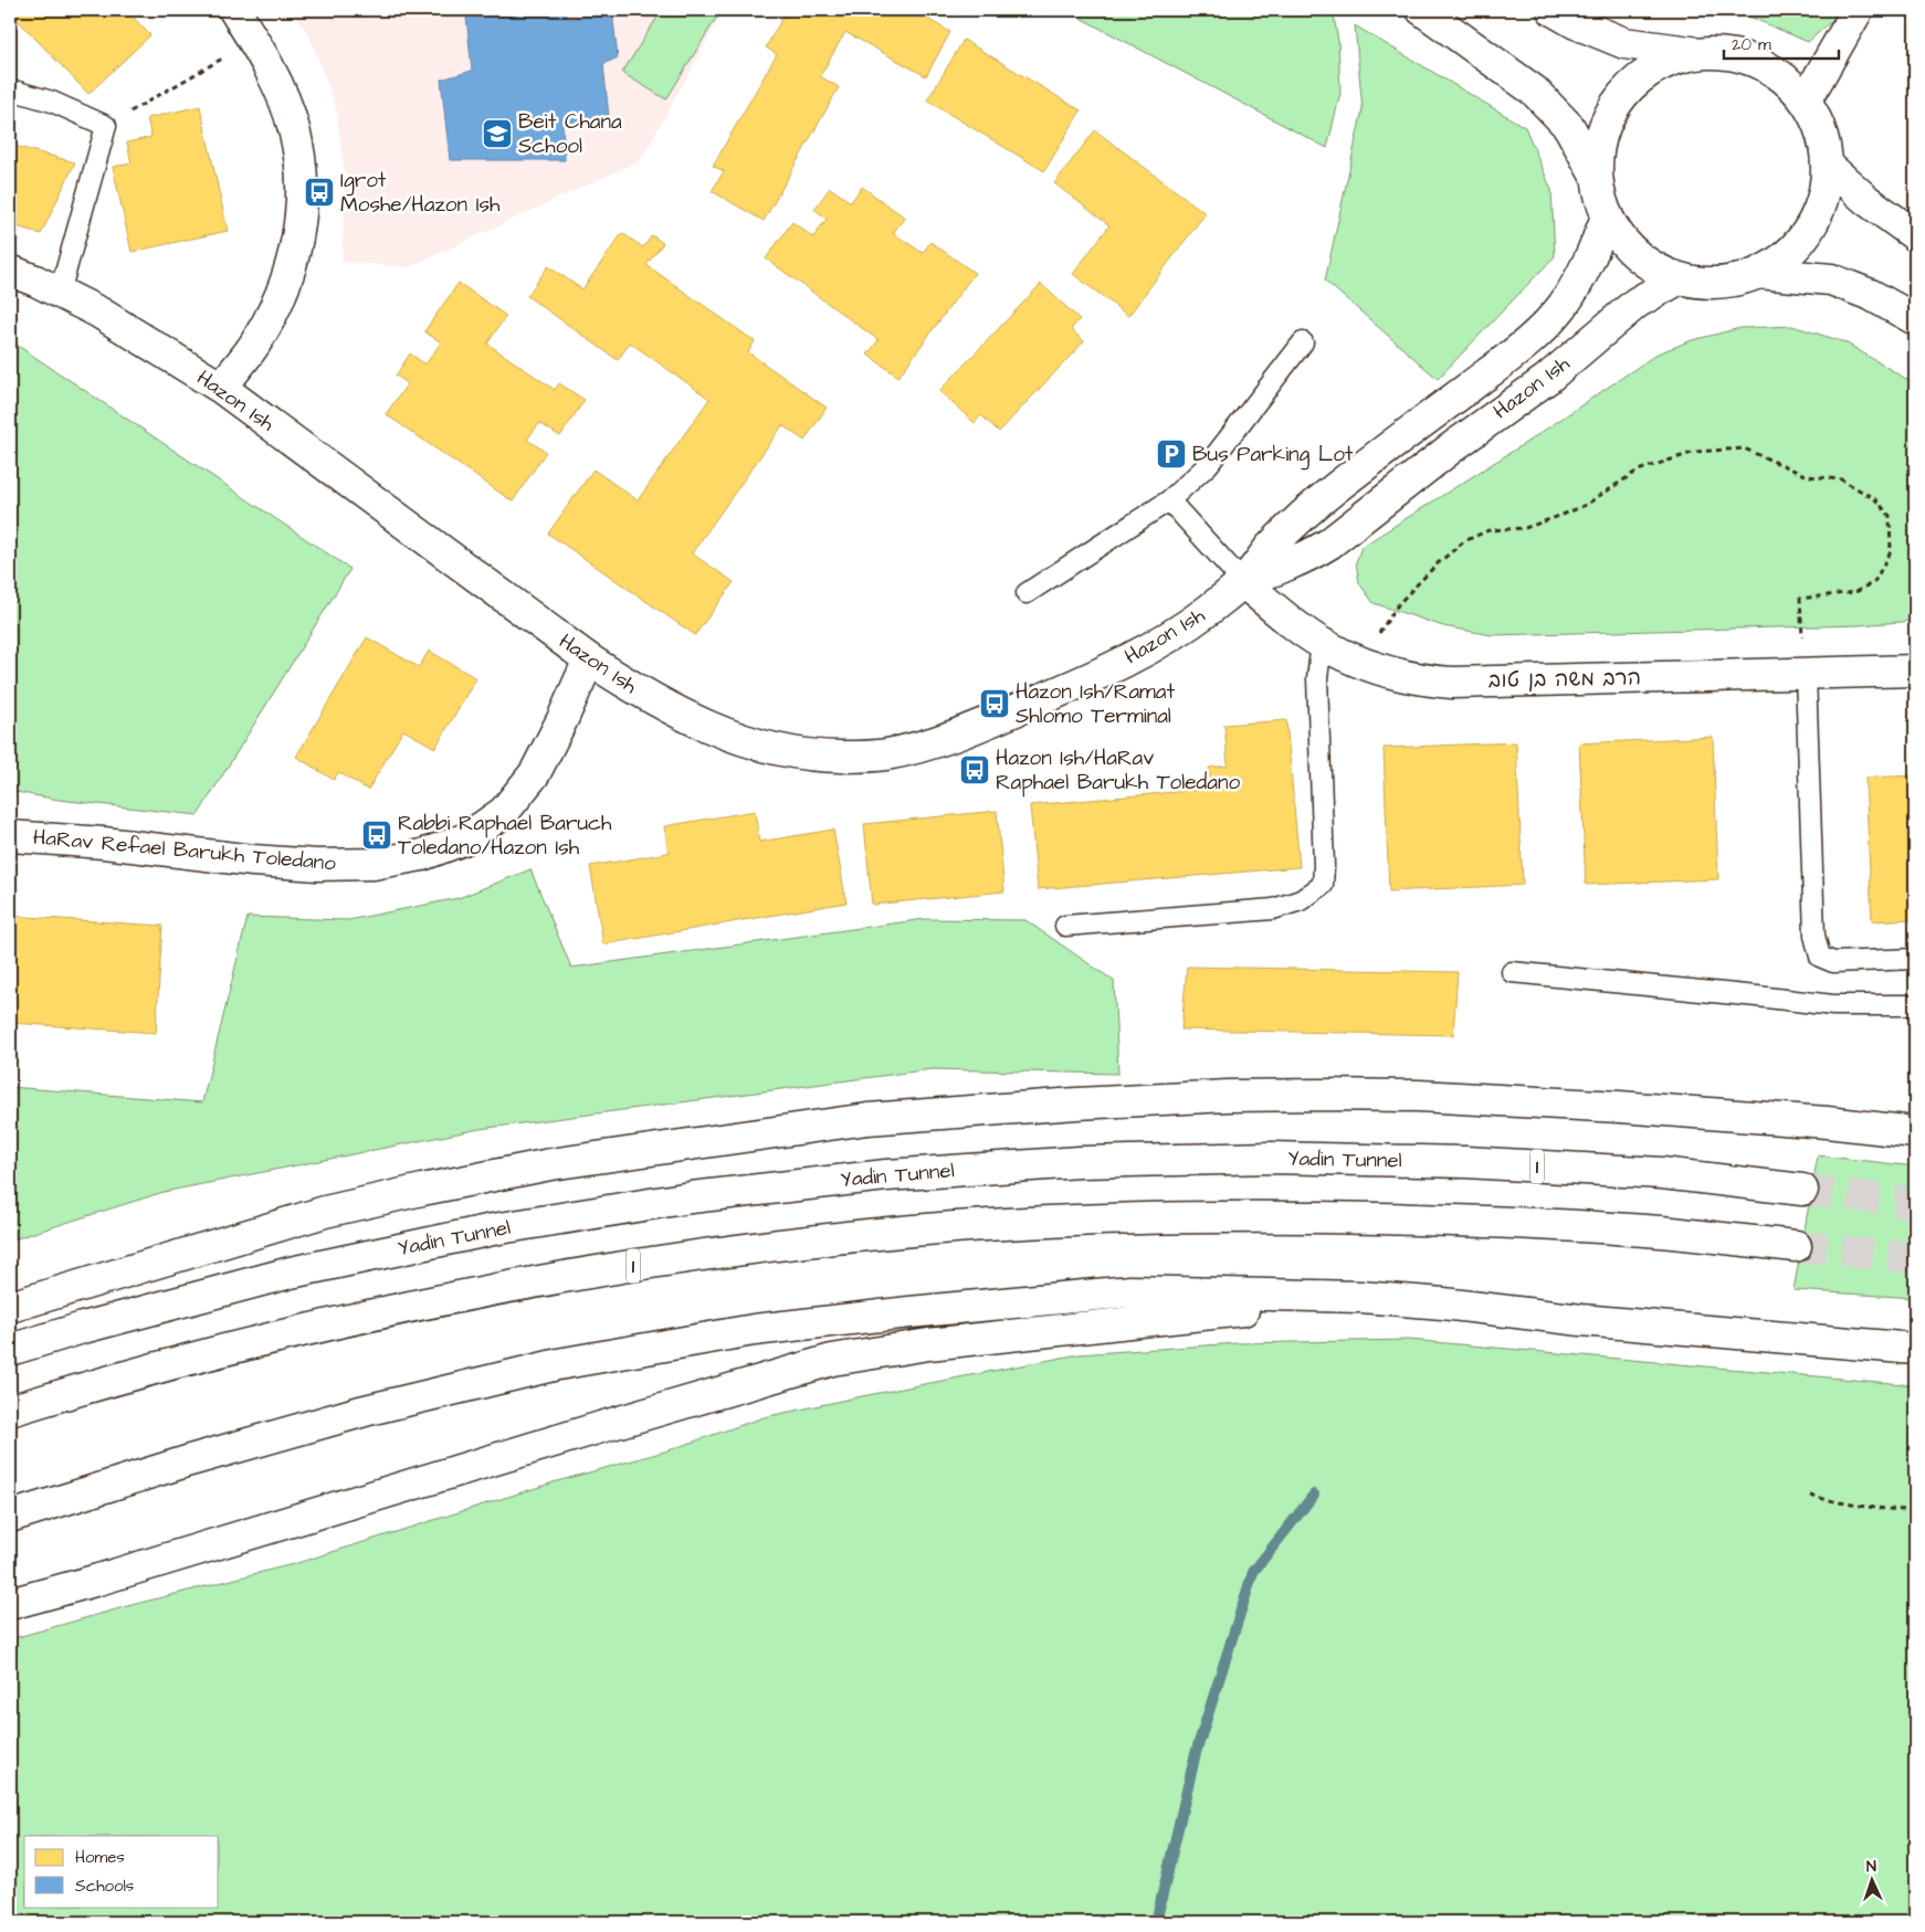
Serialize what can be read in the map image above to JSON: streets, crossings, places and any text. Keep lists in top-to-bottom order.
{
  "streets": {
    "main road": [
      "Hazon Ish",
      "הרב משה בן טוב",
      "HaRav Refael Barukh Toledano",
      "Yadin Tunnel",
      "1"
    ]
  },
  "crossings": [
    ["Hazon Ish", "הרב משה בן טוב"],
    ["Hazon Ish", "HaRav Refael Barukh Toledano"]
  ],
  "places": {
    "school or university": ["Beit Chana School"],
    "bus stop": [
      "Igrot Moshe/Hazon Ish",
      "Hazon Ish/Ramat Shlomo Terminal",
      "Hazon Ish/HaRav Raphael Barukh Toledano",
      "Rabbi Raphael Baruch Toledano/Hazon Ish"
    ],
    "parking": ["Bus Parking Lot"]
  },
  "legend": ["Homes", "Schools"],
  "scale_bar": "20 m",
  "north": "top"
}
